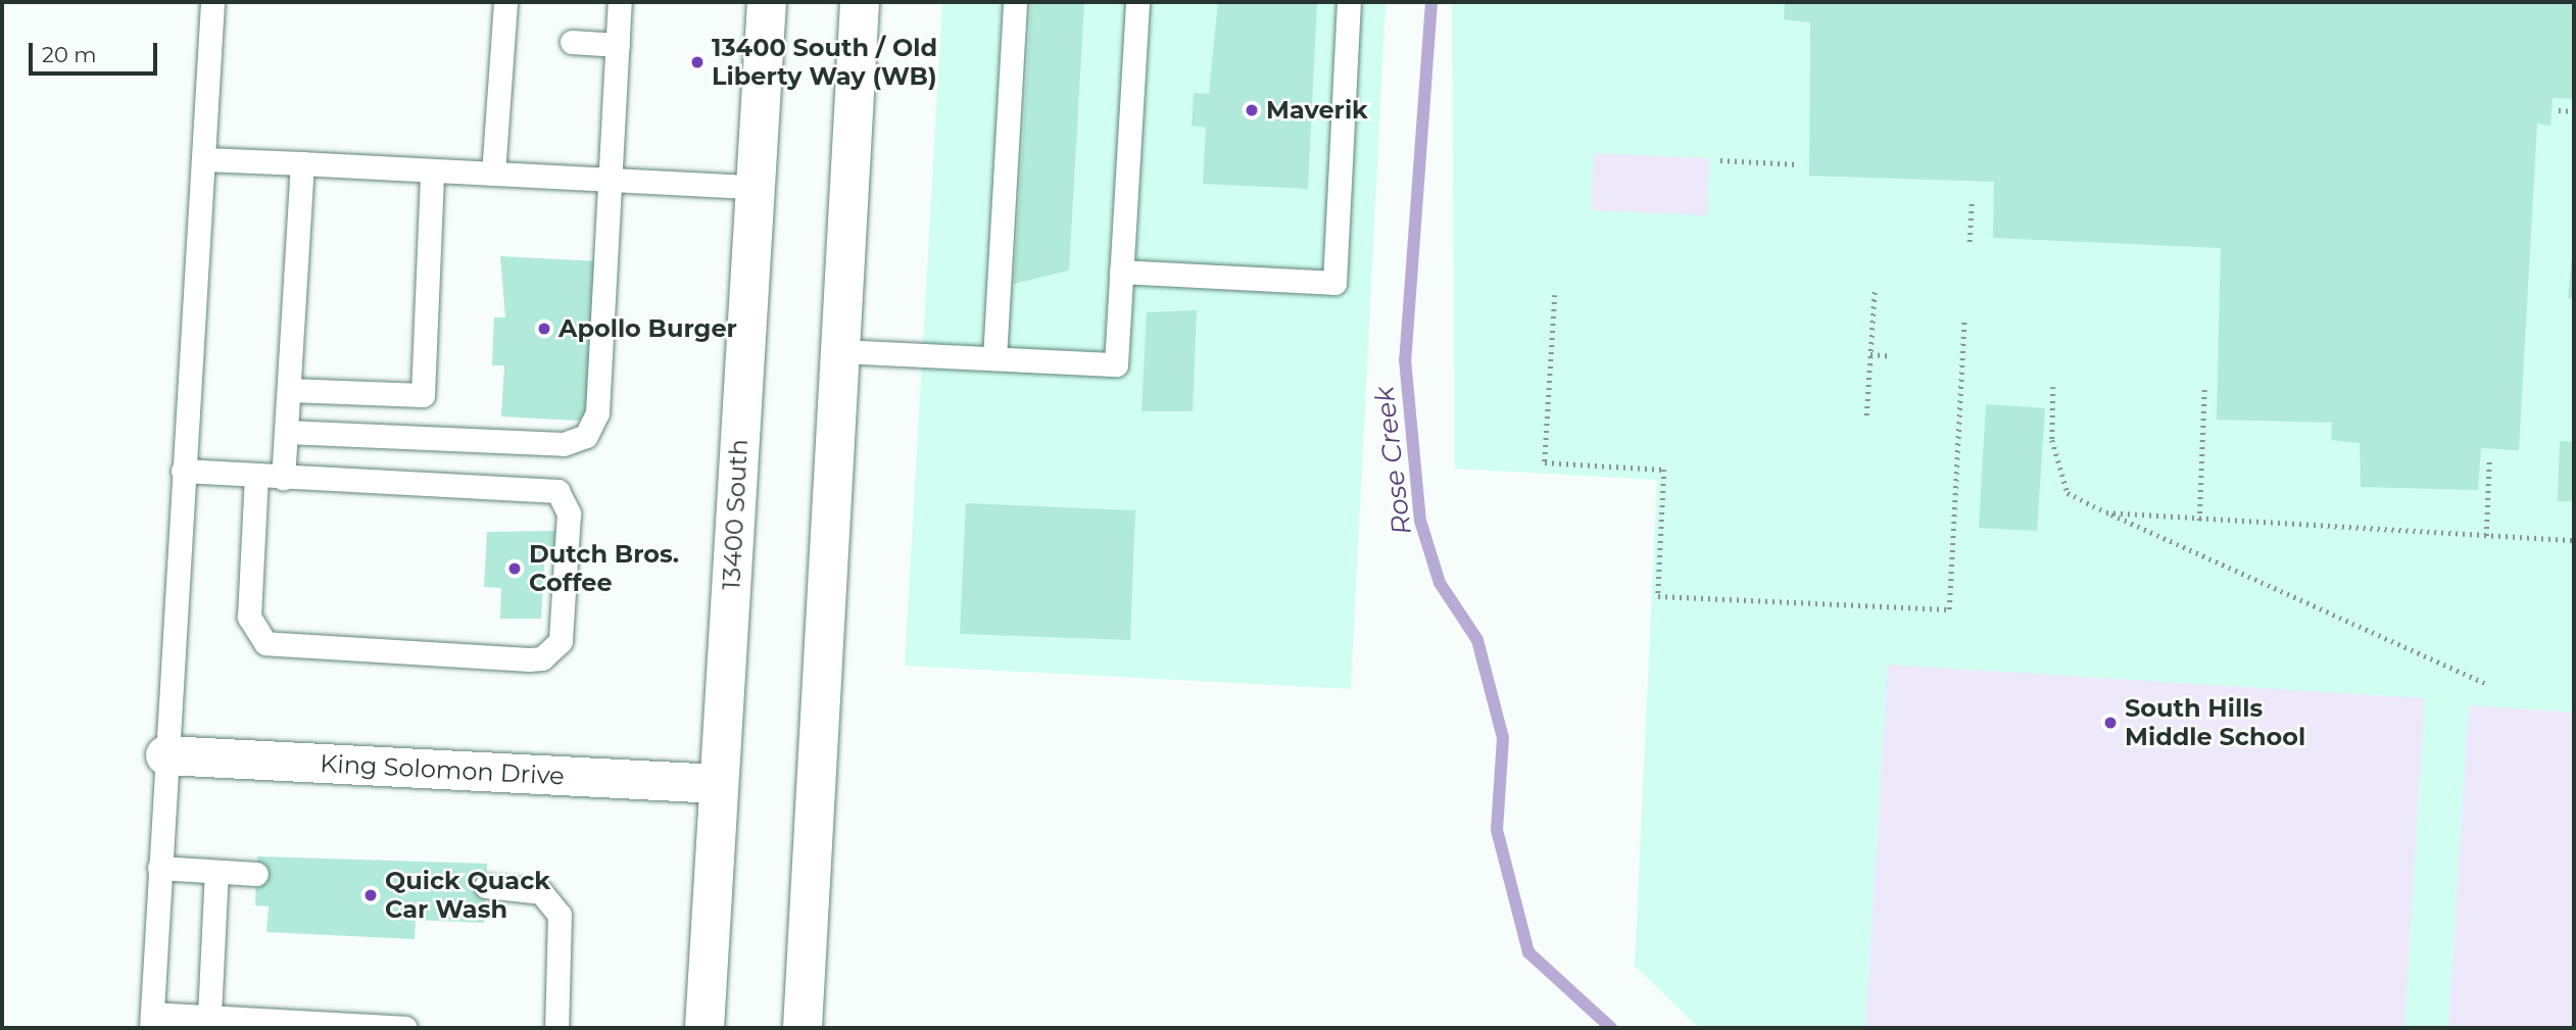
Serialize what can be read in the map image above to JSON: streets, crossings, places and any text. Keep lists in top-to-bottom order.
{
  "streets": {
    "main road": ["13400 South", "King Solomon Drive"]
  },
  "crossings": [
    ["13400 South", "King Solomon Drive"]
  ],
  "water": ["Rose Creek"],
  "places": [
    "13400 South / Old Liberty Way (WB)",
    "Maverik",
    "Apollo Burger",
    "Dutch Bros. Coffee",
    "South Hills Middle School",
    "Quick Quack Car Wash"
  ],
  "scale_bar": "20 m"
}
